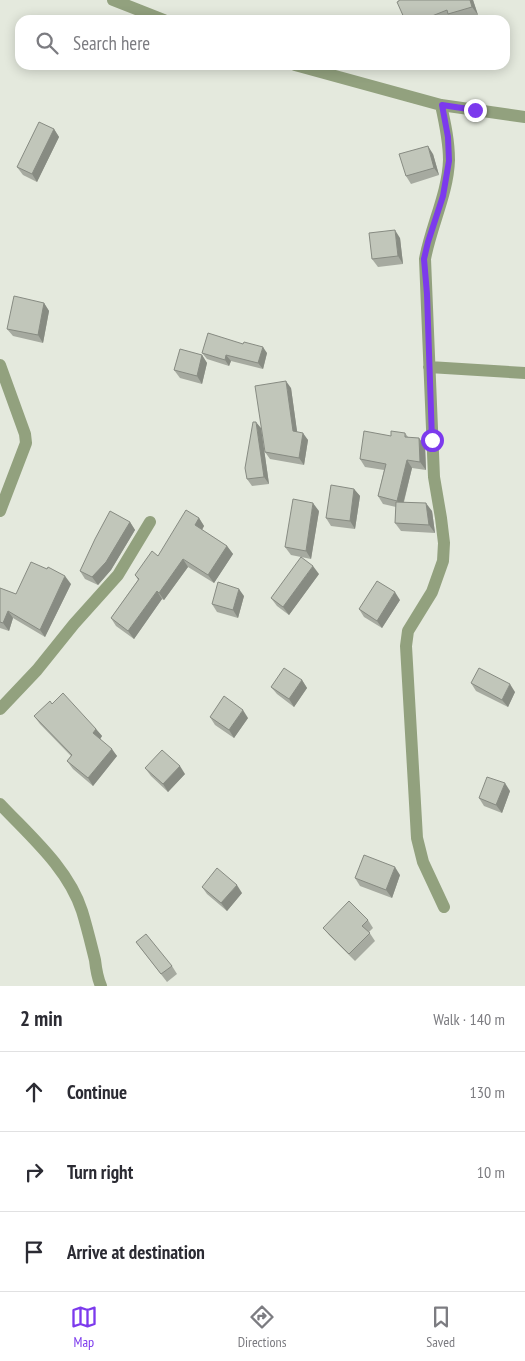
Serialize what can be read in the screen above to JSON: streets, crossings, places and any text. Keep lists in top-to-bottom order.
{
  "page": {
    "search": "Search here",
    "heading": ["2 min", "Walk · 140 m"],
    "list": [
      ["Continue", "130 m"],
      ["Turn right", "10 m"],
      "Arrive at destination"
    ],
    "nav": ["Map", "Directions", "Saved"]
  }
}
